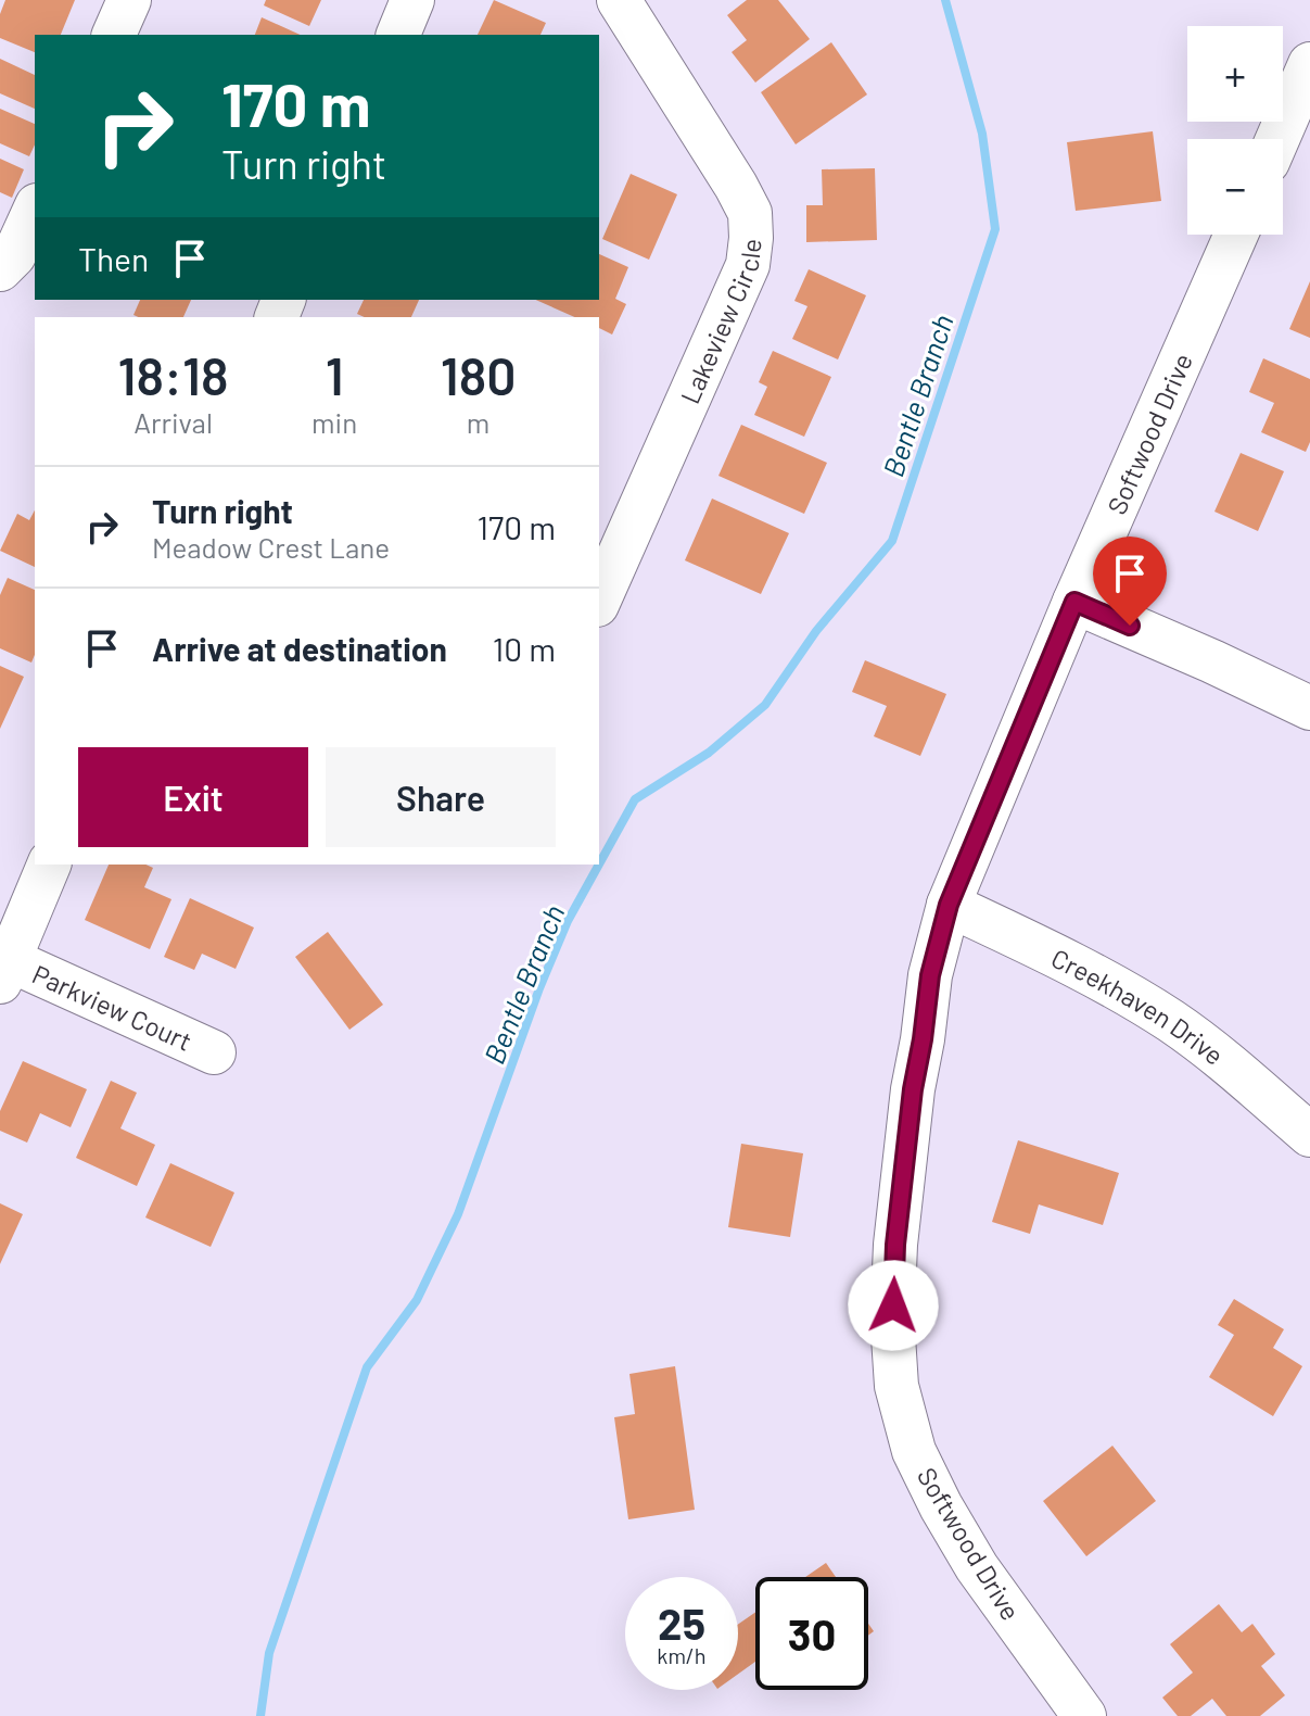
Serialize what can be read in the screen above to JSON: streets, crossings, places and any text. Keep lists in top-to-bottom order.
{
  "streets": {
    "street": [
      "Lakeview Circle",
      "Softwood Drive",
      "Parkview Court",
      "Creekhaven Drive"
    ]
  },
  "crossings": [
    ["Softwood Drive", "Creekhaven Drive"]
  ],
  "water": ["Bentle Branch"],
  "page": {
    "map_buttons": ["+", "−"],
    "turn": ["170 m", "Turn right"],
    "then": "Then",
    "eta": [
      "18:18",
      "Arrival",
      "1",
      "min",
      "180",
      "m"
    ],
    "list": [
      {
        "name": "Turn right",
        "note": "Meadow Crest Lane",
        "value": "170 m"
      },
      {
        "name": "Arrive at destination",
        "value": "10 m"
      }
    ],
    "buttons": ["Exit", "Share"],
    "speed": "25 km/h",
    "limit": "30"
  }
}
